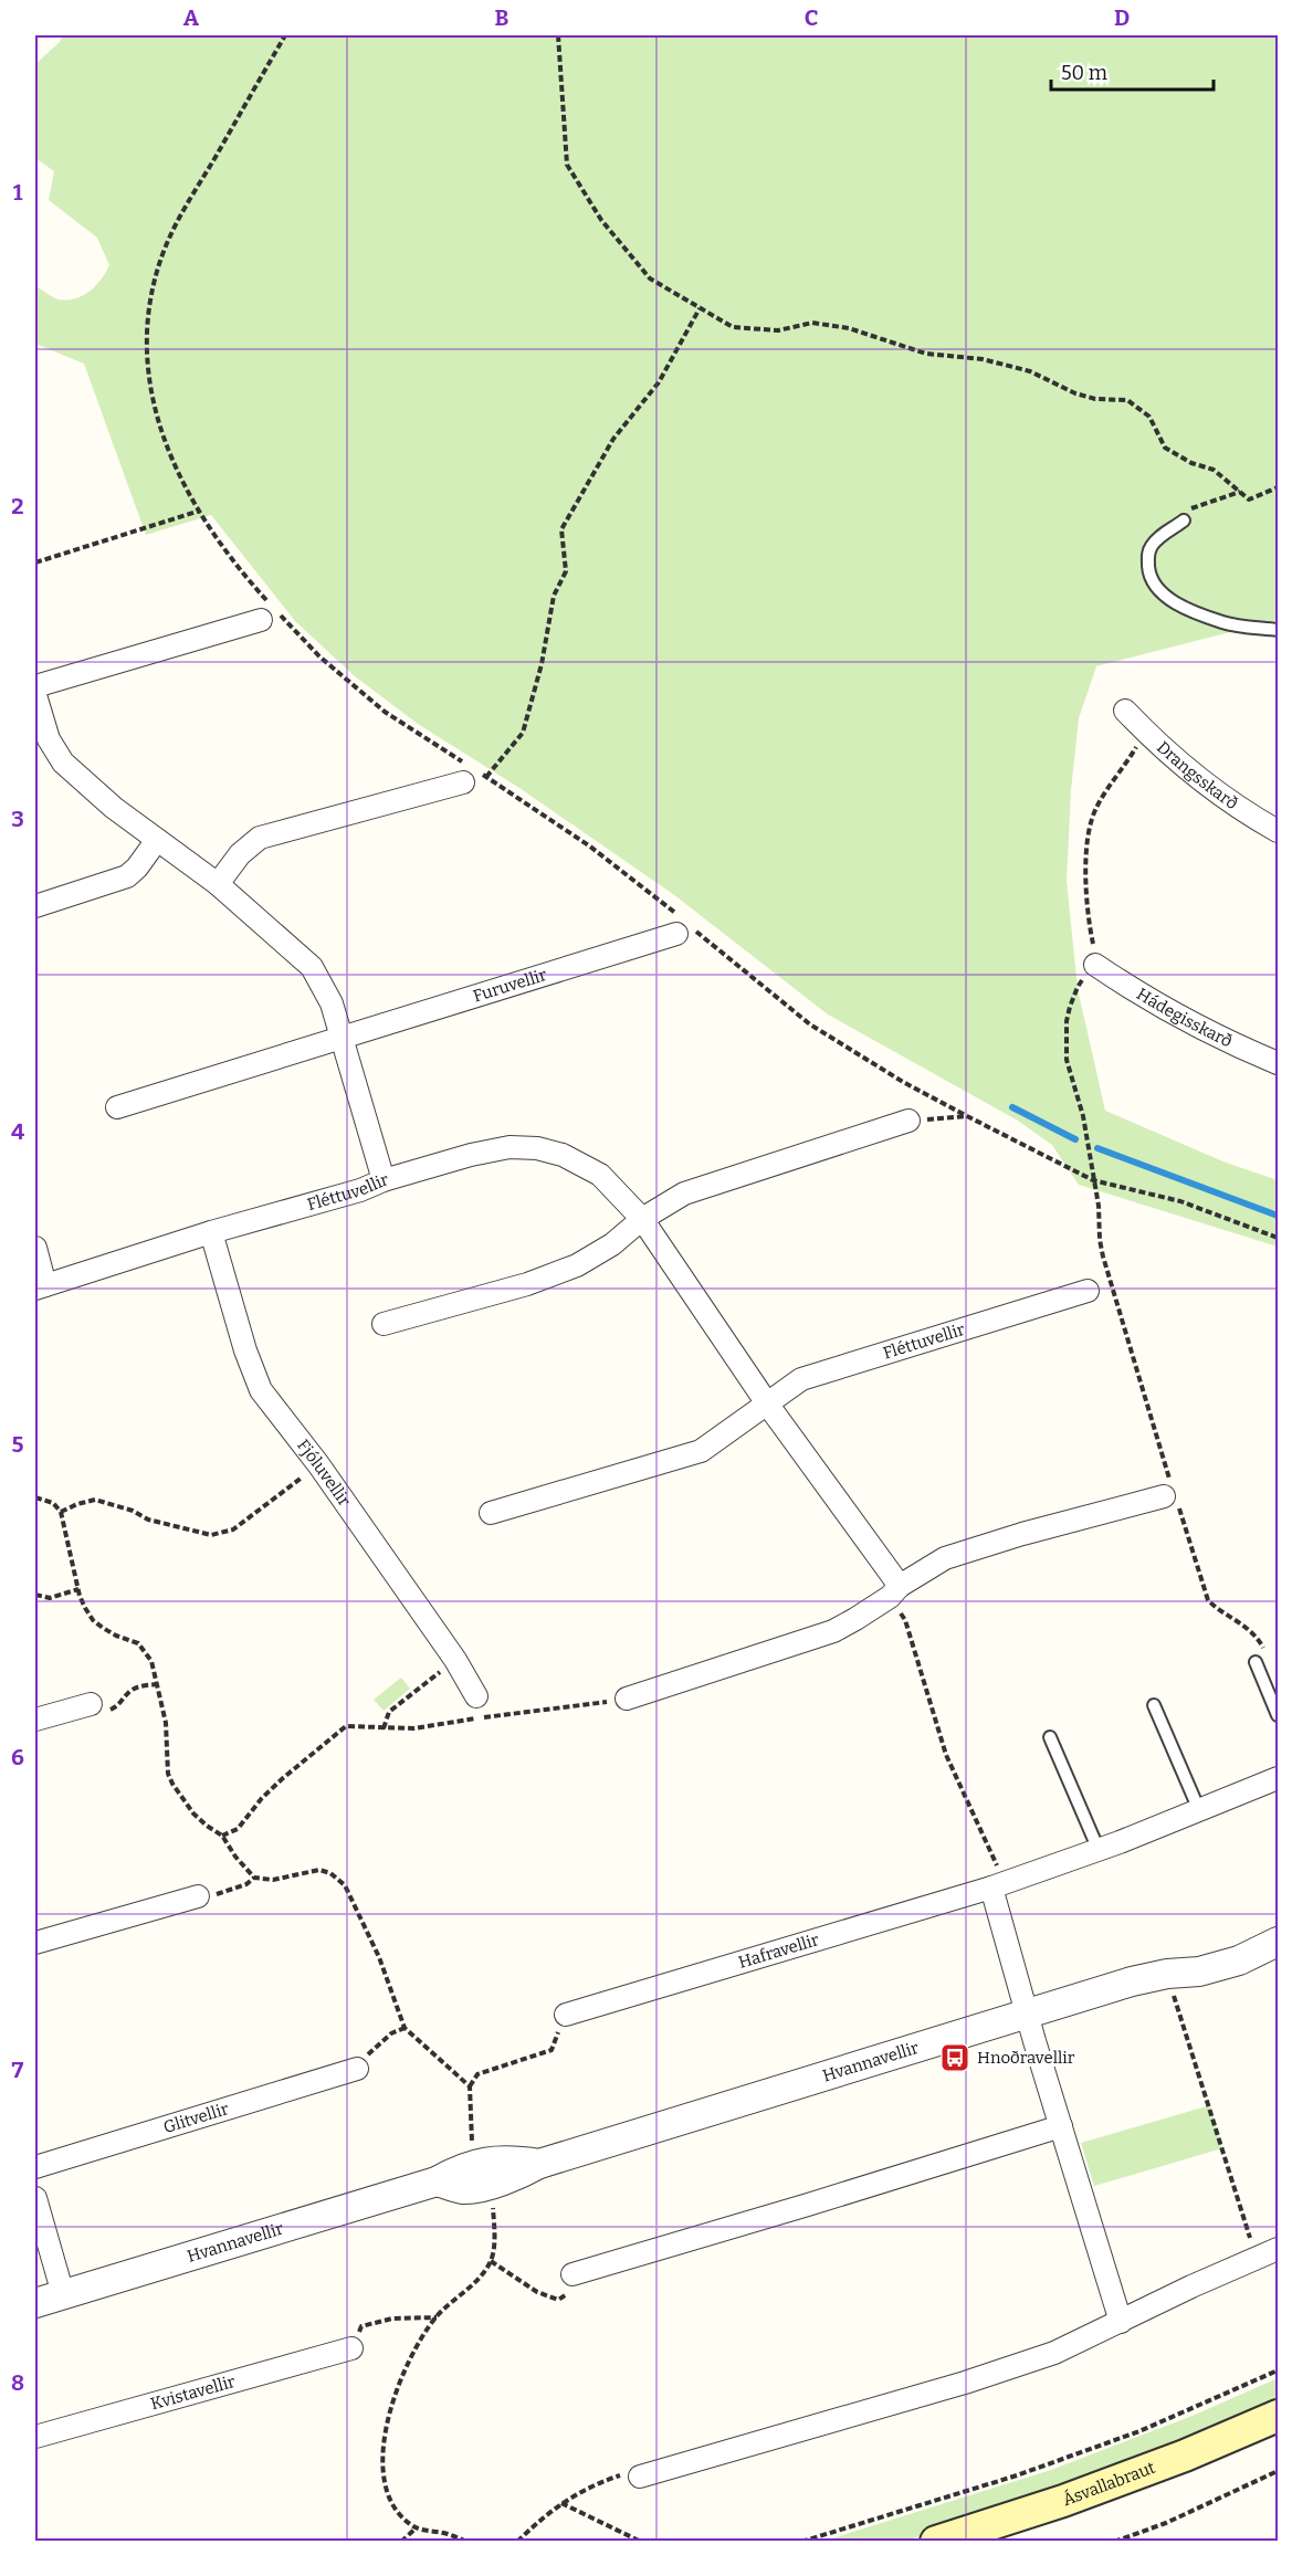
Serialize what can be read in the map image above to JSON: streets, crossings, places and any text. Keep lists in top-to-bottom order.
{
  "streets": {
    "main road": ["Ásvallabraut"],
    "street": [
      "Drangsskarð",
      "Furuvellir",
      "Hádegisskarð",
      "Fléttuvellir",
      "Fjóluvellir",
      "Hafravellir",
      "Hvannavellir",
      "Glitvellir",
      "Kvistavellir"
    ]
  },
  "crossings": [
    ["Fléttuvellir", "Fjóluvellir"]
  ],
  "places": {
    "bus stop": ["Hnoðravellir"]
  },
  "scale_bar": "50 m",
  "grid": {
    "columns": [
      "A",
      "B",
      "C",
      "D"
    ],
    "rows": [
      "1",
      "2",
      "3",
      "4",
      "5",
      "6",
      "7",
      "8"
    ]
  }
}
